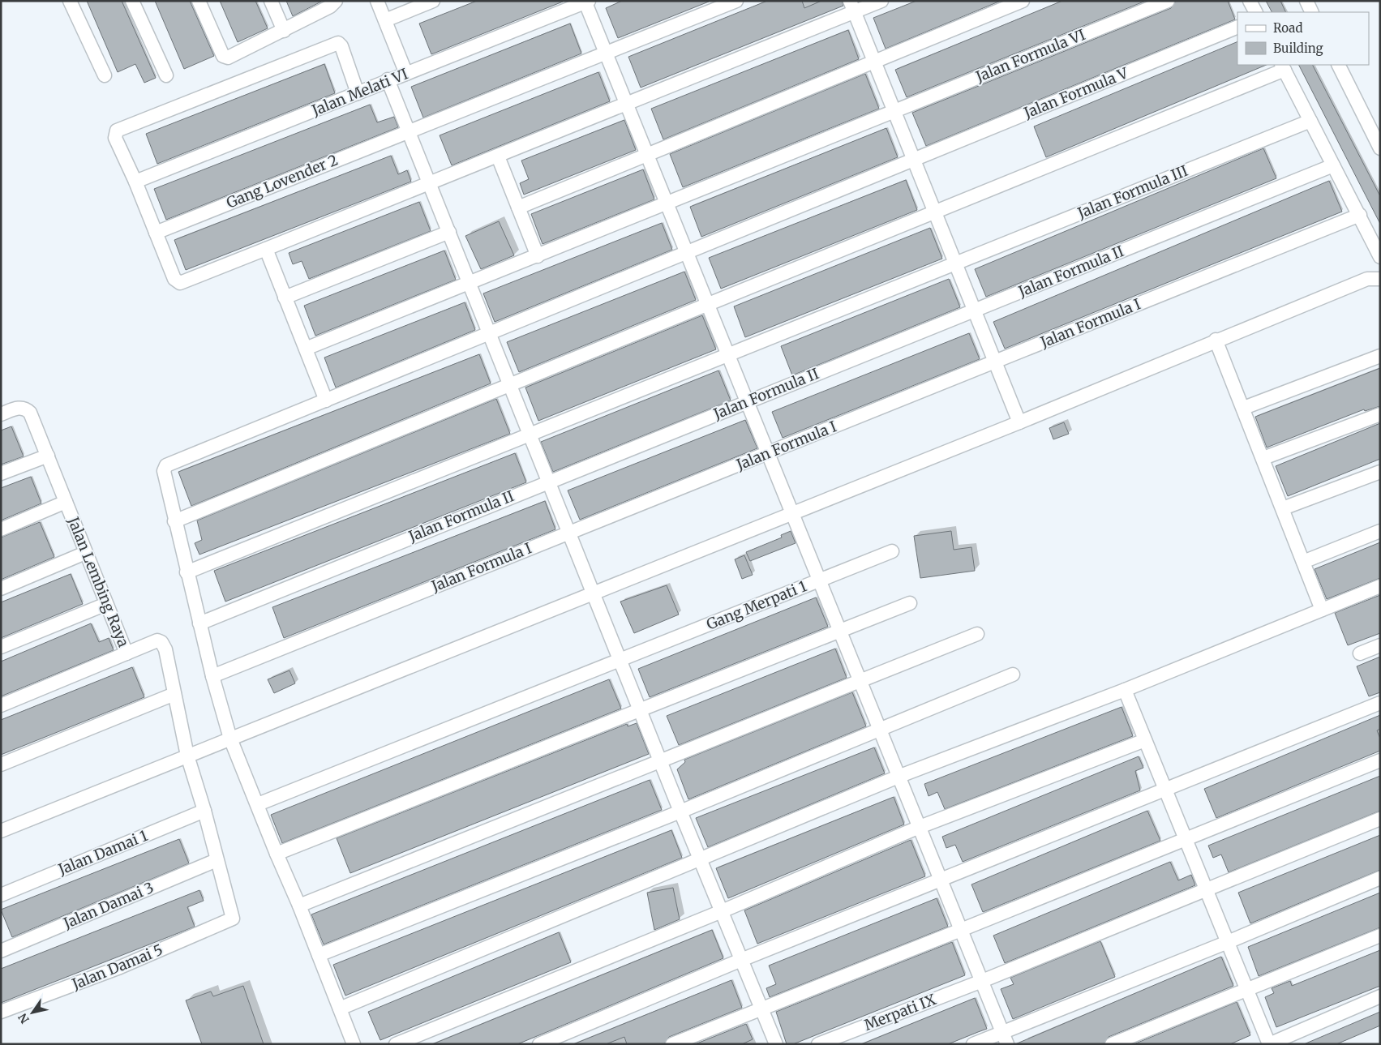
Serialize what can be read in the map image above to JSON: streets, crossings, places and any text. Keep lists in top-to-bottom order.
{
  "streets": {
    "street": [
      "Jalan Formula VI",
      "Jalan Melati VI",
      "Jalan Formula V",
      "Gang Lovender 2",
      "Jalan Formula III",
      "Jalan Formula II",
      "Jalan Formula I",
      "Jalan Lembing Raya",
      "Gang Merpati 1",
      "Jalan Damai 1",
      "Jalan Damai 3",
      "Jalan Damai 5",
      "Merpati IX"
    ]
  },
  "crossings": [
    ["Jalan Lembing Raya", "Jalan Damai 1"],
    ["Jalan Lembing Raya", "Jalan Damai 3"],
    ["Jalan Lembing Raya", "Jalan Damai 5"]
  ],
  "legend": ["Road", "Building"],
  "north": "bottom left"
}
